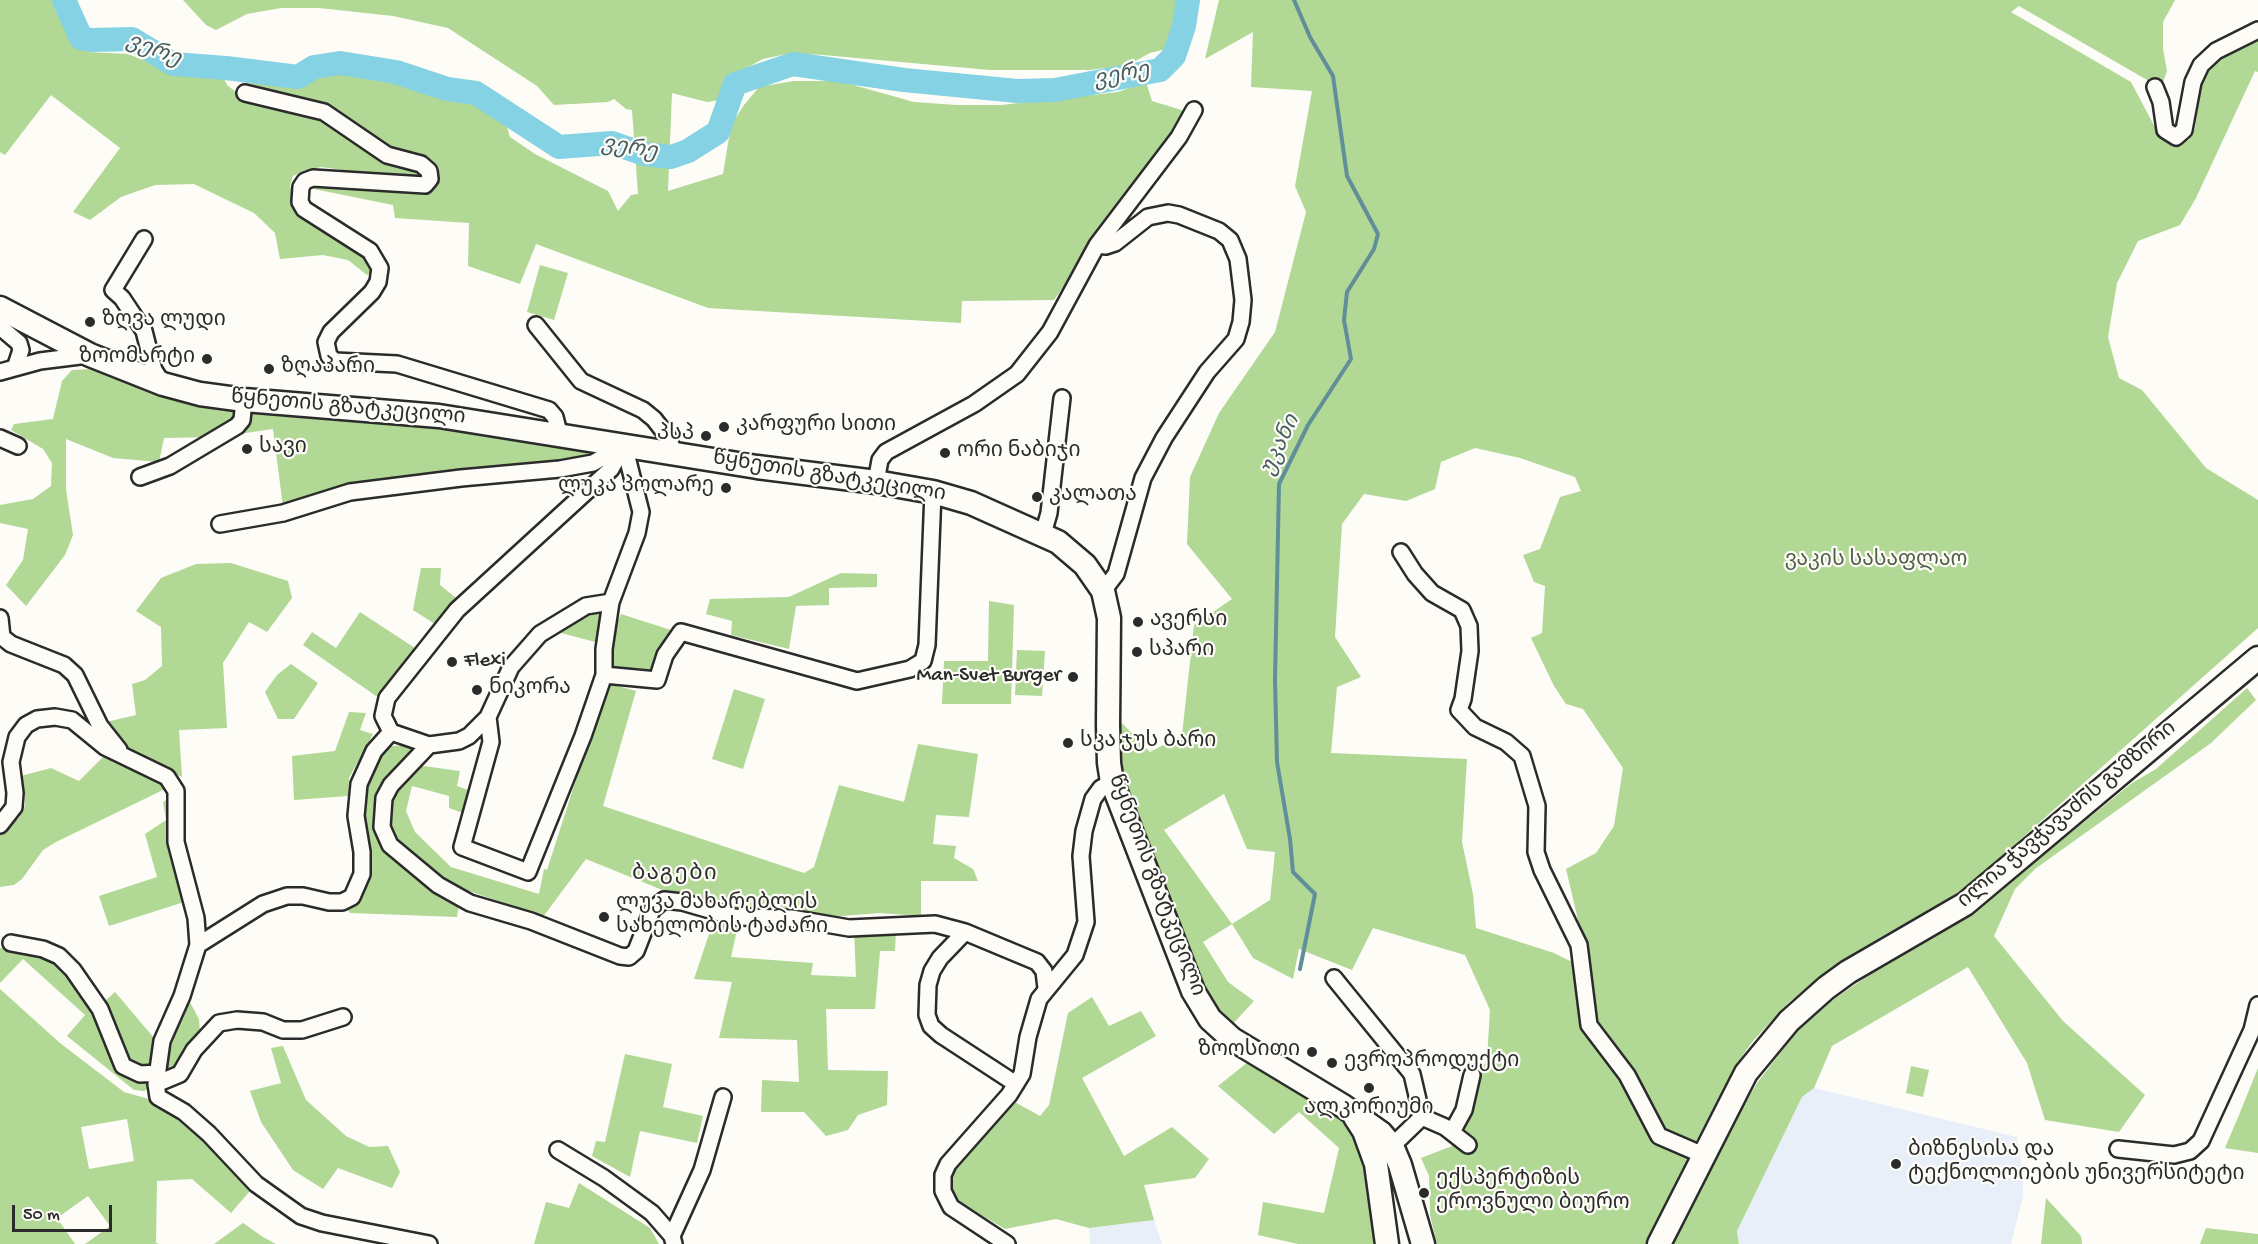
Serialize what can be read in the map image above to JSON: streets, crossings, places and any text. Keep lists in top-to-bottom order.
{
  "streets": {
    "main road": ["წყნეთის გზატკეცილი", "ილია ჭავჭავაძის გამზირი"]
  },
  "districts": ["ბაგები"],
  "water": ["ვერე", "უკანი"],
  "parks": ["ვაკის სასაფლაო"],
  "places": [
    "ზღვა ლუდი",
    "ზოომარტი",
    "ზღაპარი",
    "კარფური სითი",
    "პსპ",
    "სავი",
    "ორი ნაბიჯი",
    "ლუკა პოლარე",
    "კალათა",
    "ავერსი",
    "სპარი",
    "Flexi",
    "Man-Svet Burger",
    "ნიკორა",
    "სკა ჯუს ბარი",
    "ლუკა მახარებლის სახელობის ტაძარი",
    "ზოოსითი",
    "ევროპროდუქტი",
    "ალკორიუმი",
    "ბიზნესისა და ტექნოლოიების უნივერსიტეტი",
    "ექსპერტიზის ეროვნული ბიურო"
  ],
  "scale_bar": "50 m"
}
